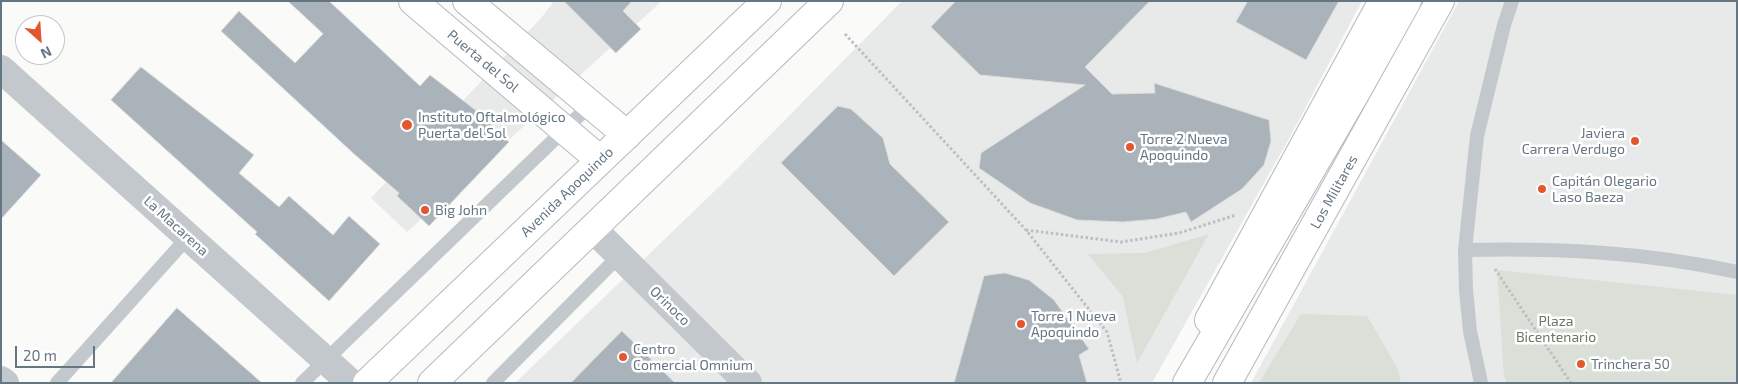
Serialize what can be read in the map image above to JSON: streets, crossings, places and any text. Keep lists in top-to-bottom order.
{
  "streets": {
    "main road": ["Puerta del Sol", "Avenida Apoquindo", "Los Militares"],
    "street": ["La Macarena", "Orinoco"]
  },
  "crossings": [
    ["Puerta del Sol", "Avenida Apoquindo"]
  ],
  "parks": ["Plaza Bicentenario"],
  "places": [
    "Instituto Oftalmológico Puerta del Sol",
    "Javiera Carrera Verdugo",
    "Torre 2 Nueva Apoquindo",
    "Capitán Olegario Laso Baeza",
    "Big John",
    "Torre 1 Nueva Apoquindo",
    "Centro Comercial Omnium",
    "Trinchera 50"
  ],
  "scale_bar": "20 m",
  "north": "bottom right"
}
